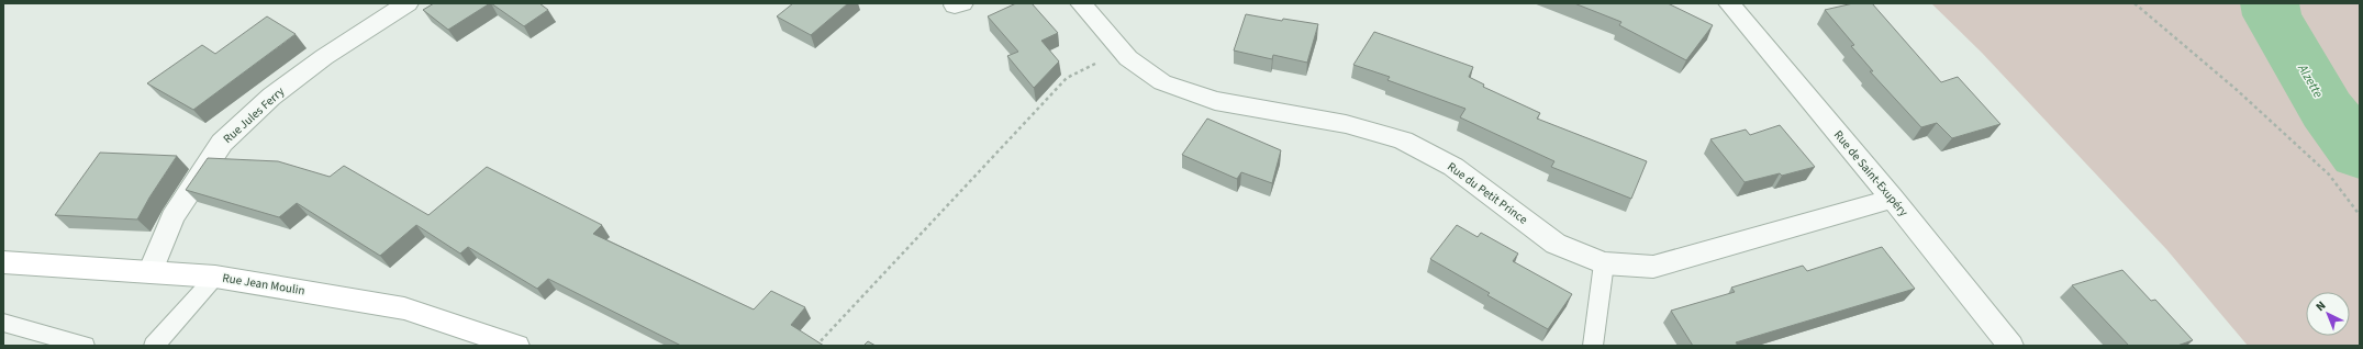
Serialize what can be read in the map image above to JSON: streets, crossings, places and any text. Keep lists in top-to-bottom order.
{
  "streets": {
    "main road": ["Rue Jean Moulin"],
    "street": ["Rue Jules Ferry", "Rue de Saint-Exupéry", "Rue du Petit Prince"]
  },
  "crossings": [
    ["Rue Jules Ferry", "Rue Jean Moulin"],
    ["Rue de Saint-Exupéry", "Rue du Petit Prince"]
  ],
  "water": ["Alzette"],
  "north": "top left"
}
